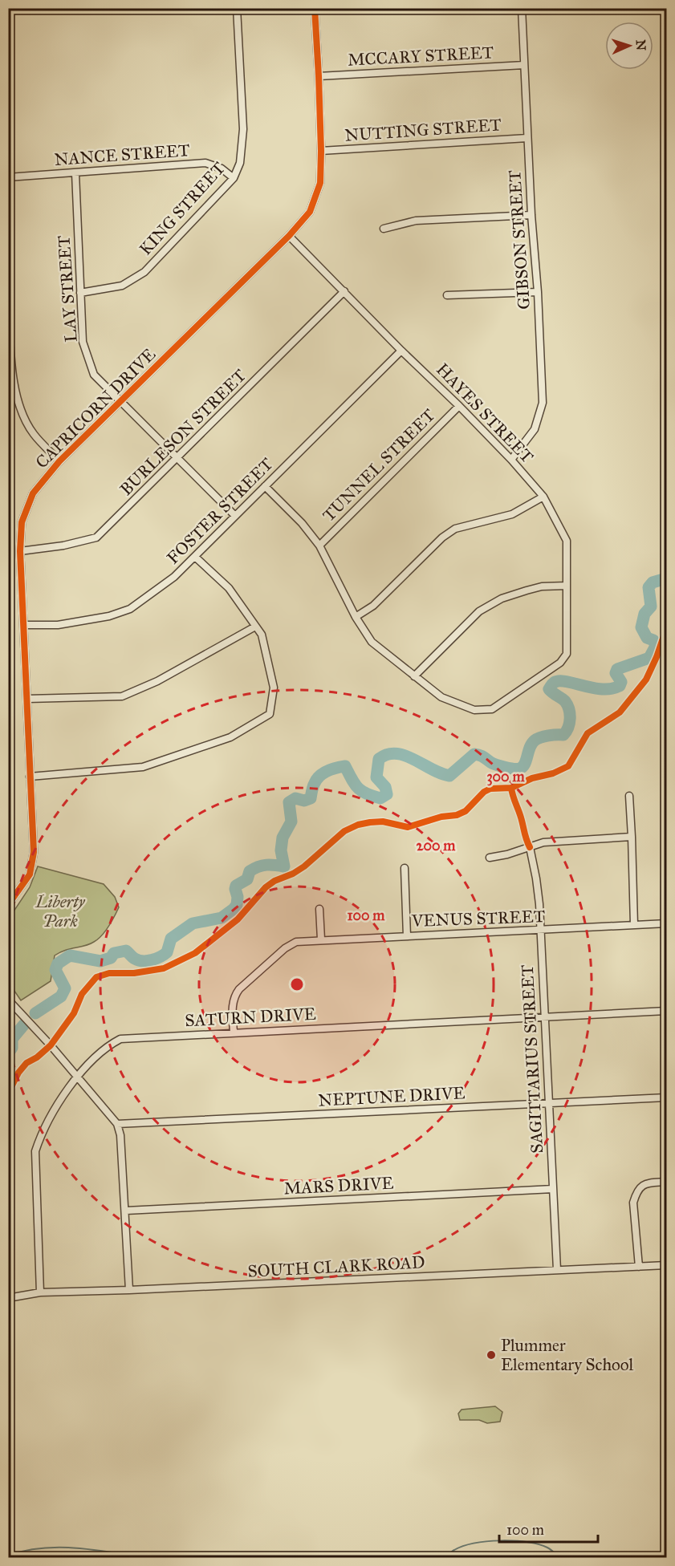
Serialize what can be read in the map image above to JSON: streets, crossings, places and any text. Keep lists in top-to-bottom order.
{
  "streets": {
    "street": [
      "MCCARY STREET",
      "NUTTING STREET",
      "NANCE STREET",
      "KING STREET",
      "GIBSON STREET",
      "LAY STREET",
      "CAPRICORN DRIVE",
      "HAYES STREET",
      "BURLESON STREET",
      "TUNNEL STREET",
      "FOSTER STREET",
      "VENUS STREET",
      "SATURN DRIVE",
      "SAGITTARIUS STREET",
      "NEPTUNE DRIVE",
      "MARS DRIVE",
      "SOUTH CLARK ROAD"
    ]
  },
  "crossings": [
    ["MCCARY STREET", "GIBSON STREET"],
    ["MCCARY STREET", "CAPRICORN DRIVE"],
    ["NUTTING STREET", "GIBSON STREET"],
    ["NUTTING STREET", "CAPRICORN DRIVE"],
    ["NANCE STREET", "KING STREET"],
    ["NANCE STREET", "LAY STREET"],
    ["KING STREET", "LAY STREET"],
    ["GIBSON STREET", "HAYES STREET"],
    ["LAY STREET", "CAPRICORN DRIVE"],
    ["LAY STREET", "BURLESON STREET"],
    ["LAY STREET", "FOSTER STREET"],
    ["CAPRICORN DRIVE", "HAYES STREET"],
    ["CAPRICORN DRIVE", "BURLESON STREET"],
    ["CAPRICORN DRIVE", "FOSTER STREET"],
    ["HAYES STREET", "BURLESON STREET"],
    ["HAYES STREET", "TUNNEL STREET"],
    ["HAYES STREET", "FOSTER STREET"],
    ["VENUS STREET", "SATURN DRIVE"],
    ["VENUS STREET", "SAGITTARIUS STREET"],
    ["SATURN DRIVE", "SAGITTARIUS STREET"],
    ["SATURN DRIVE", "SOUTH CLARK ROAD"],
    ["SAGITTARIUS STREET", "NEPTUNE DRIVE"],
    ["SAGITTARIUS STREET", "MARS DRIVE"],
    ["SAGITTARIUS STREET", "SOUTH CLARK ROAD"]
  ],
  "parks": ["Liberty Park"],
  "places": ["Plummer Elementary School"],
  "scale_bar": "100 m",
  "north": "right",
  "rings": ["300 m", "200 m", "100 m"]
}
